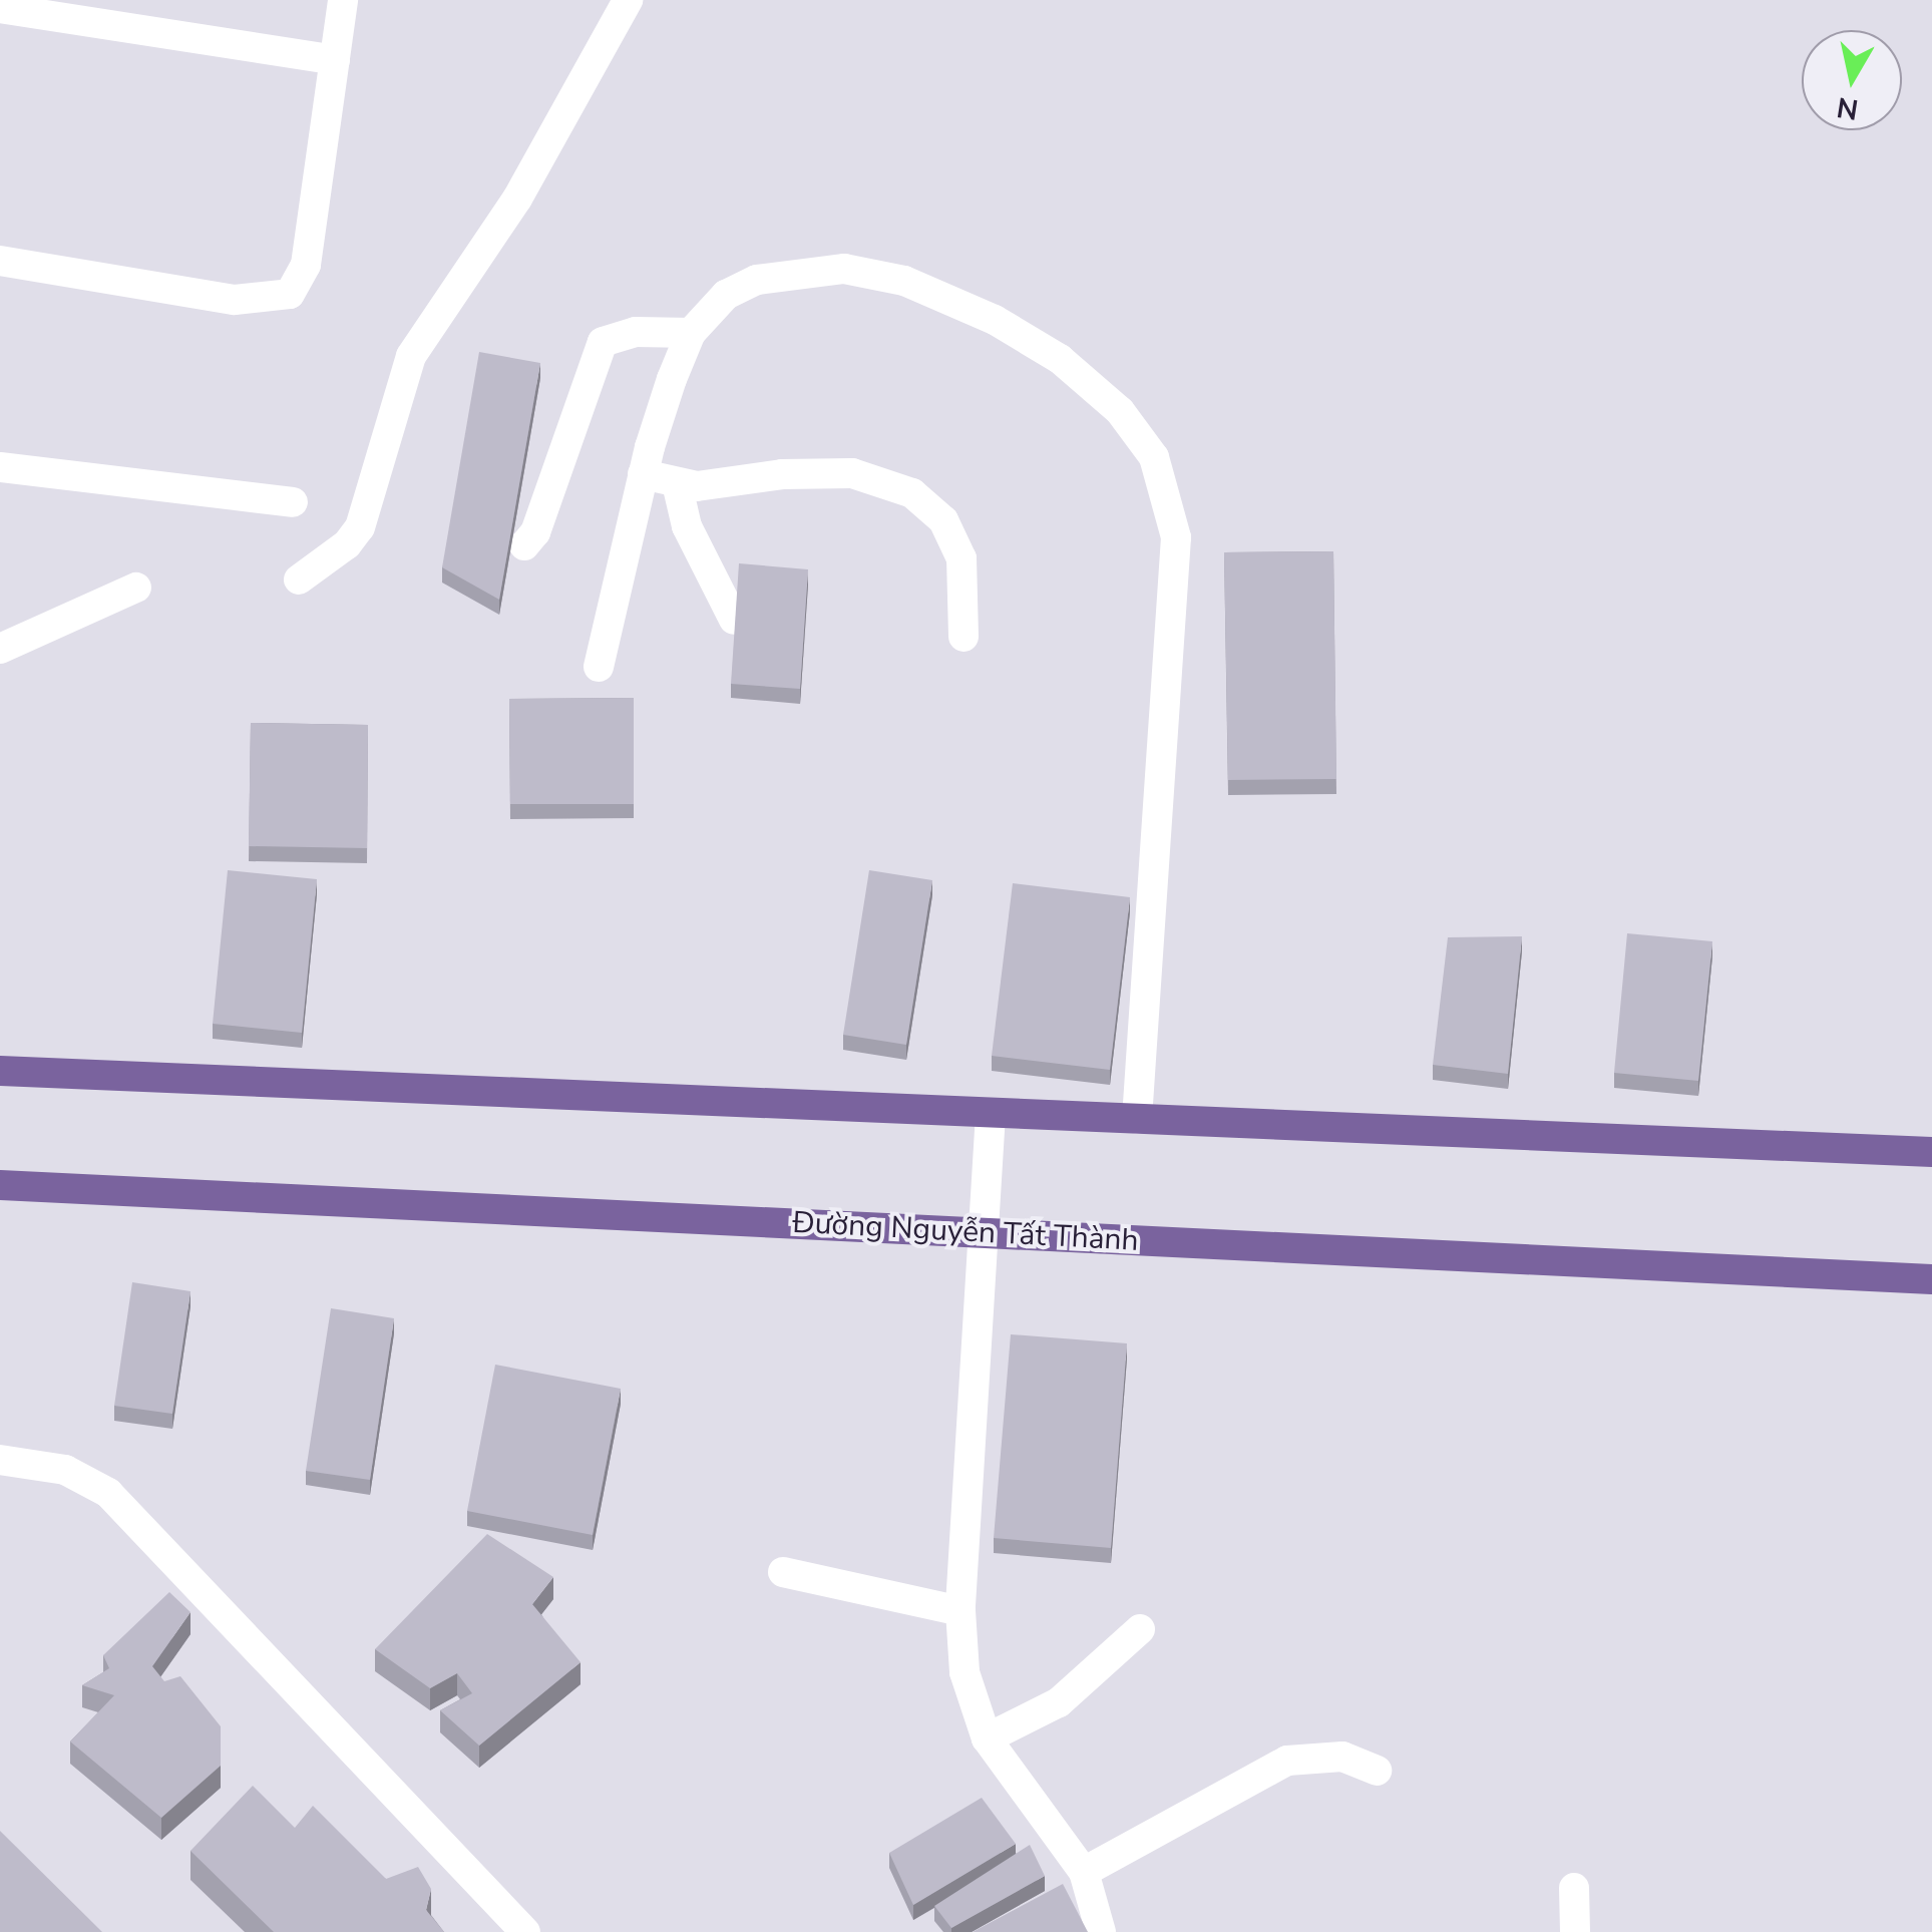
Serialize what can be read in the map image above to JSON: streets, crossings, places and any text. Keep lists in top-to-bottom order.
{
  "streets": {
    "main road": ["Đường Nguyễn Tất Thành"]
  },
  "north": "bottom"
}
